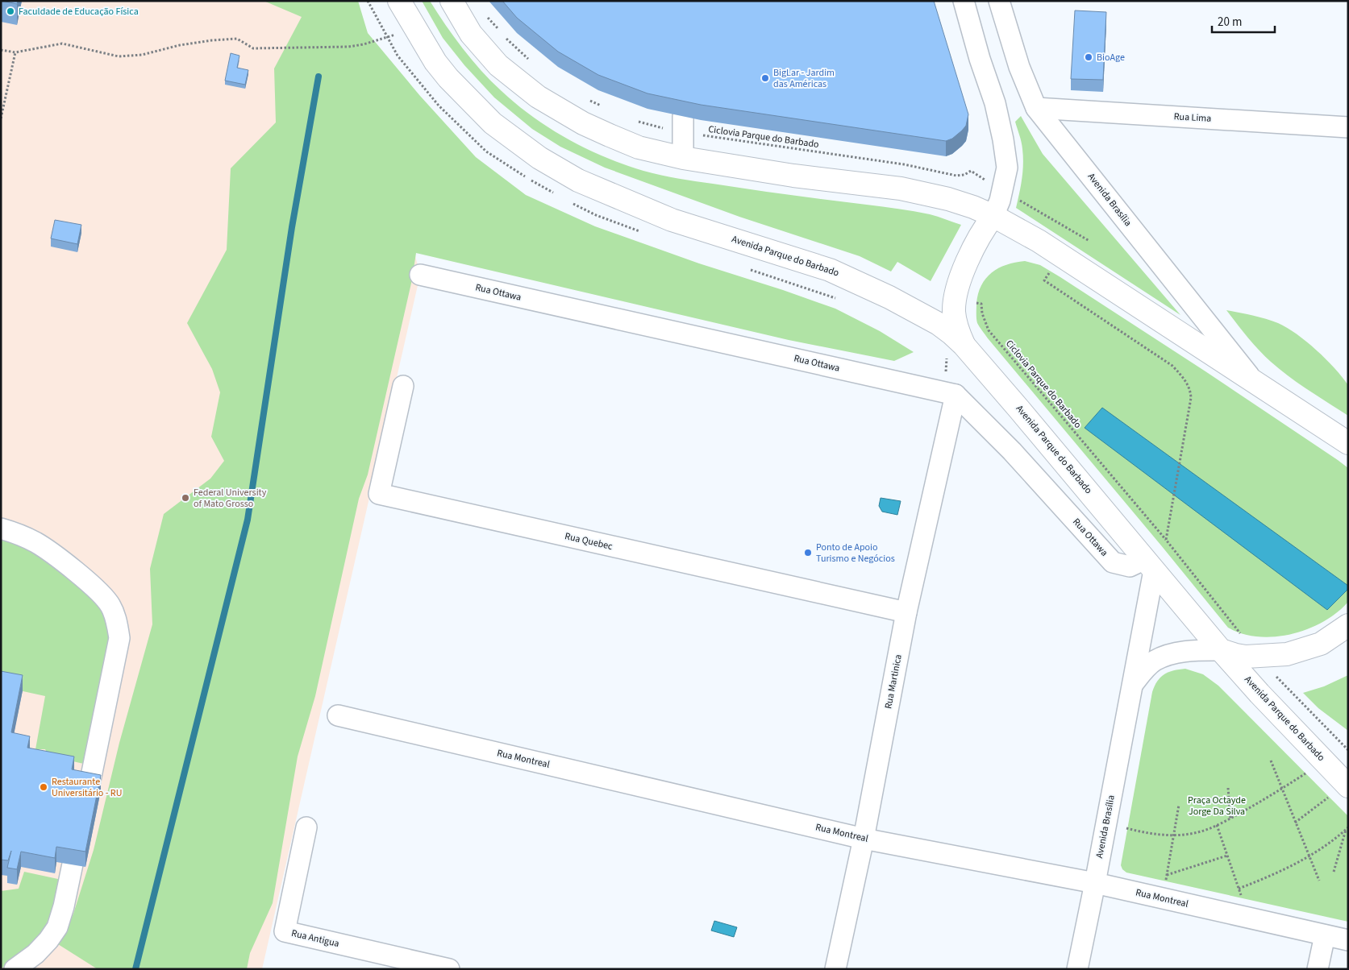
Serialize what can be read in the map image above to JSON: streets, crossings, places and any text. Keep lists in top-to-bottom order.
{
  "streets": {
    "main road": ["Avenida Parque do Barbado"],
    "street": [
      "Rua Lima",
      "Avenida Brasília",
      "Rua Ottawa",
      "Rua Quebec",
      "Rua Martinica",
      "Rua Montreal",
      "Rua Antigua"
    ],
    "path": ["Ciclovia Parque do Barbado"]
  },
  "crossings": [
    ["Rua Lima", "Avenida Brasília"],
    ["Avenida Brasília", "Avenida Parque do Barbado"],
    ["Avenida Brasília", "Rua Ottawa"],
    ["Avenida Brasília", "Rua Montreal"],
    ["Avenida Parque do Barbado", "Rua Ottawa"],
    ["Rua Ottawa", "Rua Martinica"],
    ["Rua Quebec", "Rua Martinica"],
    ["Rua Martinica", "Rua Montreal"]
  ],
  "parks": ["Praça Octayde Jorge Da Silva"],
  "places": [
    "Faculdade de Educação Física",
    "BioAge",
    "BigLar - Jardim das Américas",
    "Federal University of Mato Grosso",
    "Ponto de Apoio Turismo e Negócios",
    "Restaurante Universitário - RU"
  ],
  "scale_bar": "20 m"
}
